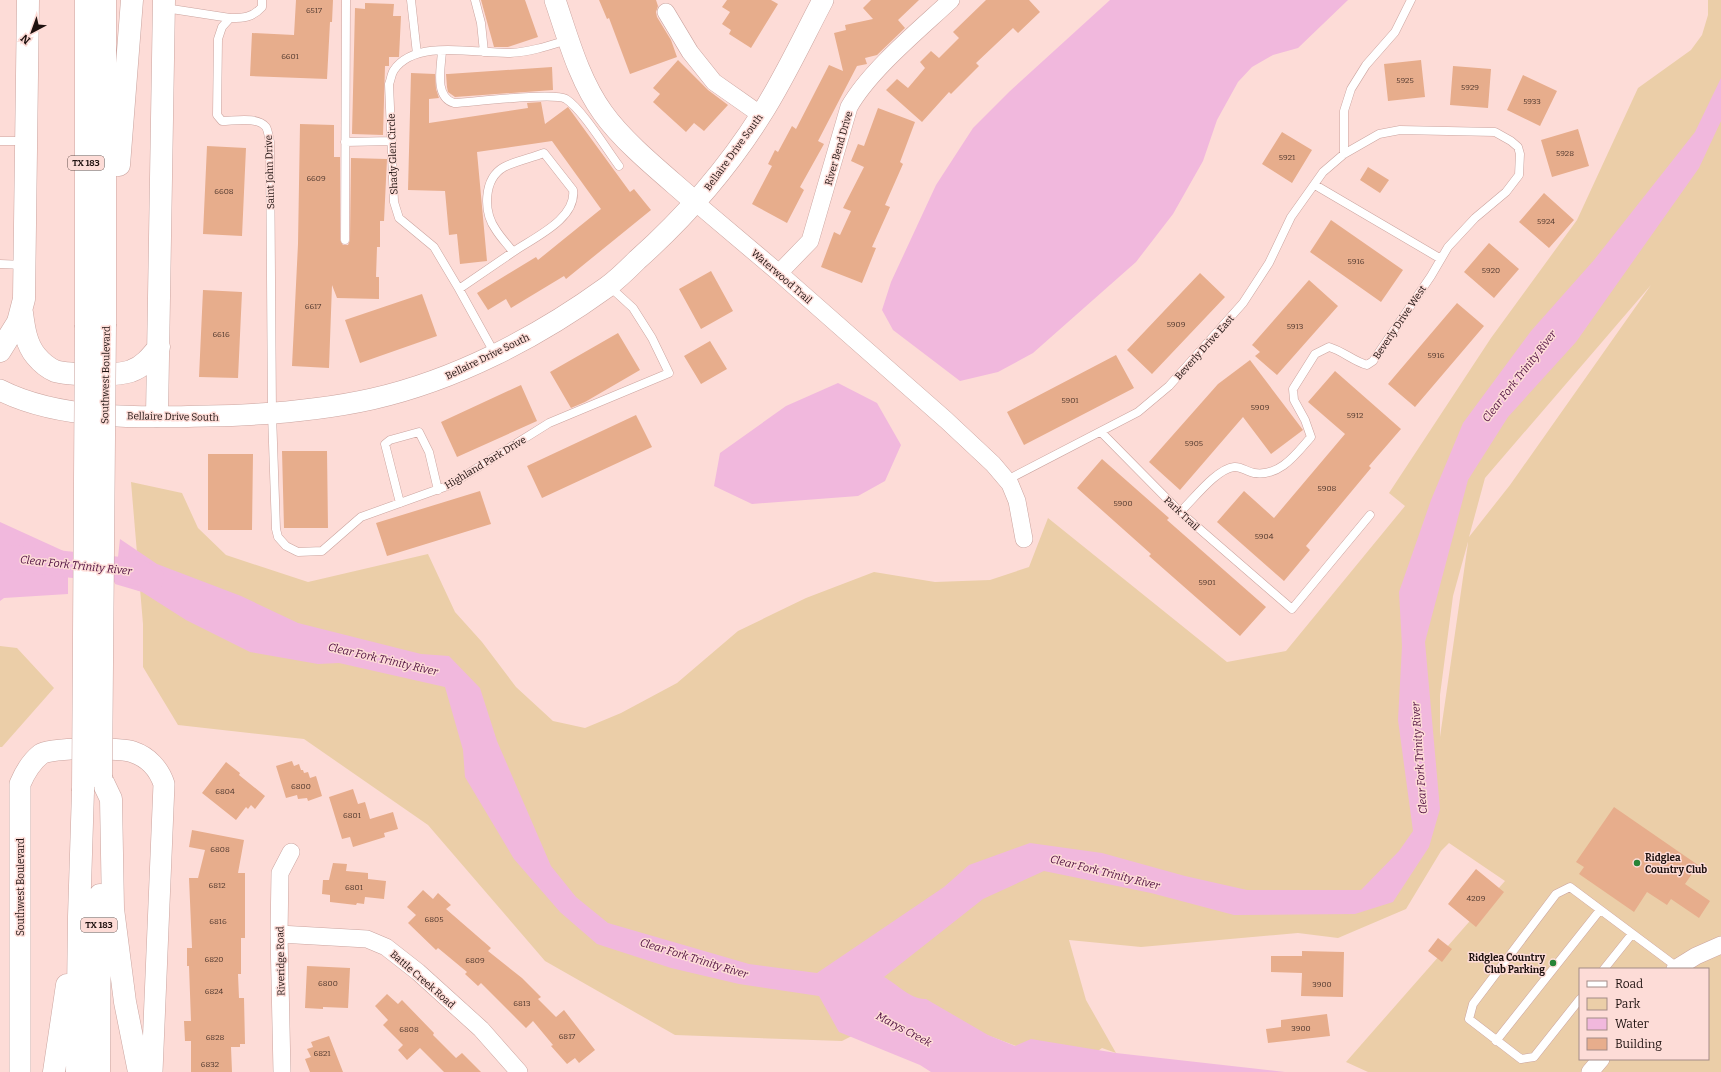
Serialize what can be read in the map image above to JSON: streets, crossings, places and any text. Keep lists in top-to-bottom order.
{
  "streets": {
    "main road": ["TX 183", "Southwest Boulevard"],
    "street": [
      "River Bend Drive",
      "Bellaire Drive South",
      "Waterwood Trail",
      "Riveridge Road",
      "Battle Creek Road"
    ],
    "lane": [
      "Shady Glen Circle",
      "Saint John Drive",
      "Beverly Drive West",
      "Beverly Drive East",
      "Highland Park Drive",
      "Park Trail"
    ]
  },
  "crossings": [
    ["River Bend Drive", "Waterwood Trail"],
    ["Bellaire Drive South", "Shady Glen Circle"],
    ["Bellaire Drive South", "Saint John Drive"],
    ["Bellaire Drive South", "Waterwood Trail"],
    ["Bellaire Drive South", "Highland Park Drive"],
    ["Shady Glen Circle", "Waterwood Trail"],
    ["Saint John Drive", "Highland Park Drive"],
    ["Waterwood Trail", "Beverly Drive East"],
    ["Beverly Drive West", "Beverly Drive East"],
    ["Beverly Drive West", "Park Trail"],
    ["Beverly Drive East", "Park Trail"],
    ["Riveridge Road", "Battle Creek Road"]
  ],
  "water": ["Clear Fork Trinity River", "Marys Creek"],
  "places": ["Ridglea Country Club", "Ridglea Country Club Parking"],
  "house_numbers": [
    "6517",
    "6601",
    "5925",
    "5929",
    "5933",
    "5928",
    "5921",
    "6609",
    "6608",
    "5924",
    "5916",
    "5920",
    "6617",
    "5909",
    "5913",
    "6616",
    "5916",
    "5901",
    "5909",
    "5912",
    "5905",
    "5908",
    "5900",
    "5904",
    "5901",
    "6800",
    "6804",
    "6801",
    "6808",
    "6812",
    "6801",
    "4209",
    "6805",
    "6816",
    "6820",
    "6809",
    "6800",
    "3900",
    "6824",
    "6813",
    "3900",
    "6808",
    "6817",
    "6828",
    "6821",
    "6832"
  ],
  "legend": [
    "Road",
    "Park",
    "Water",
    "Building"
  ],
  "north": "bottom left"
}
